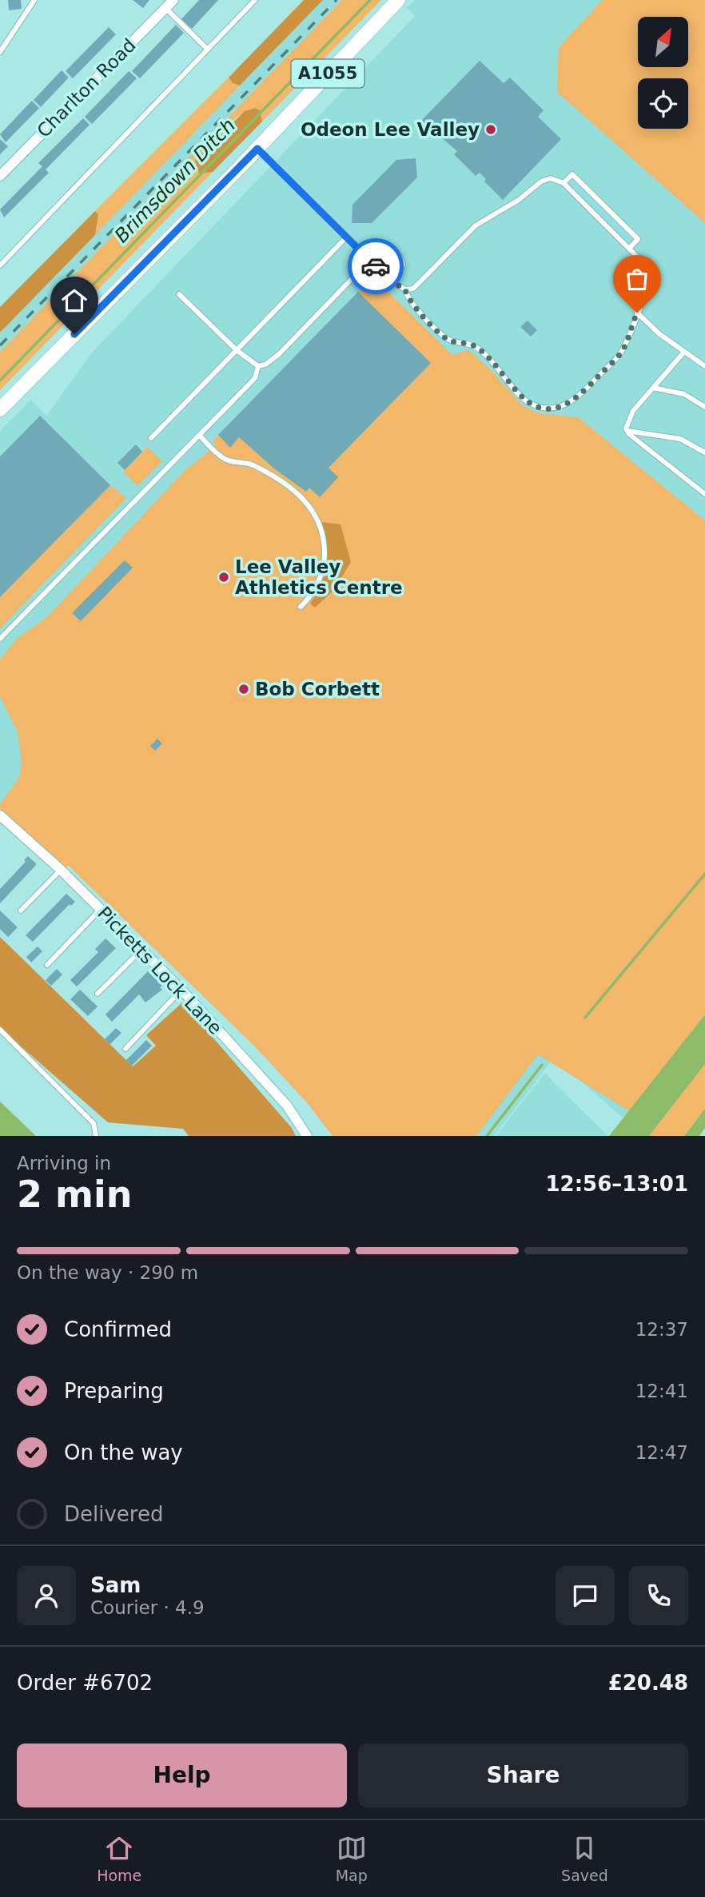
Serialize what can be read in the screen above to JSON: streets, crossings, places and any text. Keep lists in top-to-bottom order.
{
  "streets": {
    "main road": ["A1055"],
    "street": ["Charlton Road", "Picketts Lock Lane"]
  },
  "water": ["Brimsdown Ditch"],
  "places": ["Odeon Lee Valley", "Lee Valley Athletics Centre", "Bob Corbett"],
  "north": "top right",
  "page": {
    "heading": ["2 min", "Arriving in", "12:56–13:01"],
    "panel": [
      "Sam",
      "Courier · 4.9",
      "Order #6702",
      "£20.48"
    ],
    "bar": "On the way · 290 m",
    "list": [
      ["Confirmed", "12:37"],
      ["Preparing", "12:41"],
      ["On the way", "12:47"],
      "Delivered"
    ],
    "buttons": ["Help", "Share"],
    "tabs": ["Home", "Map", "Saved"]
  }
}
